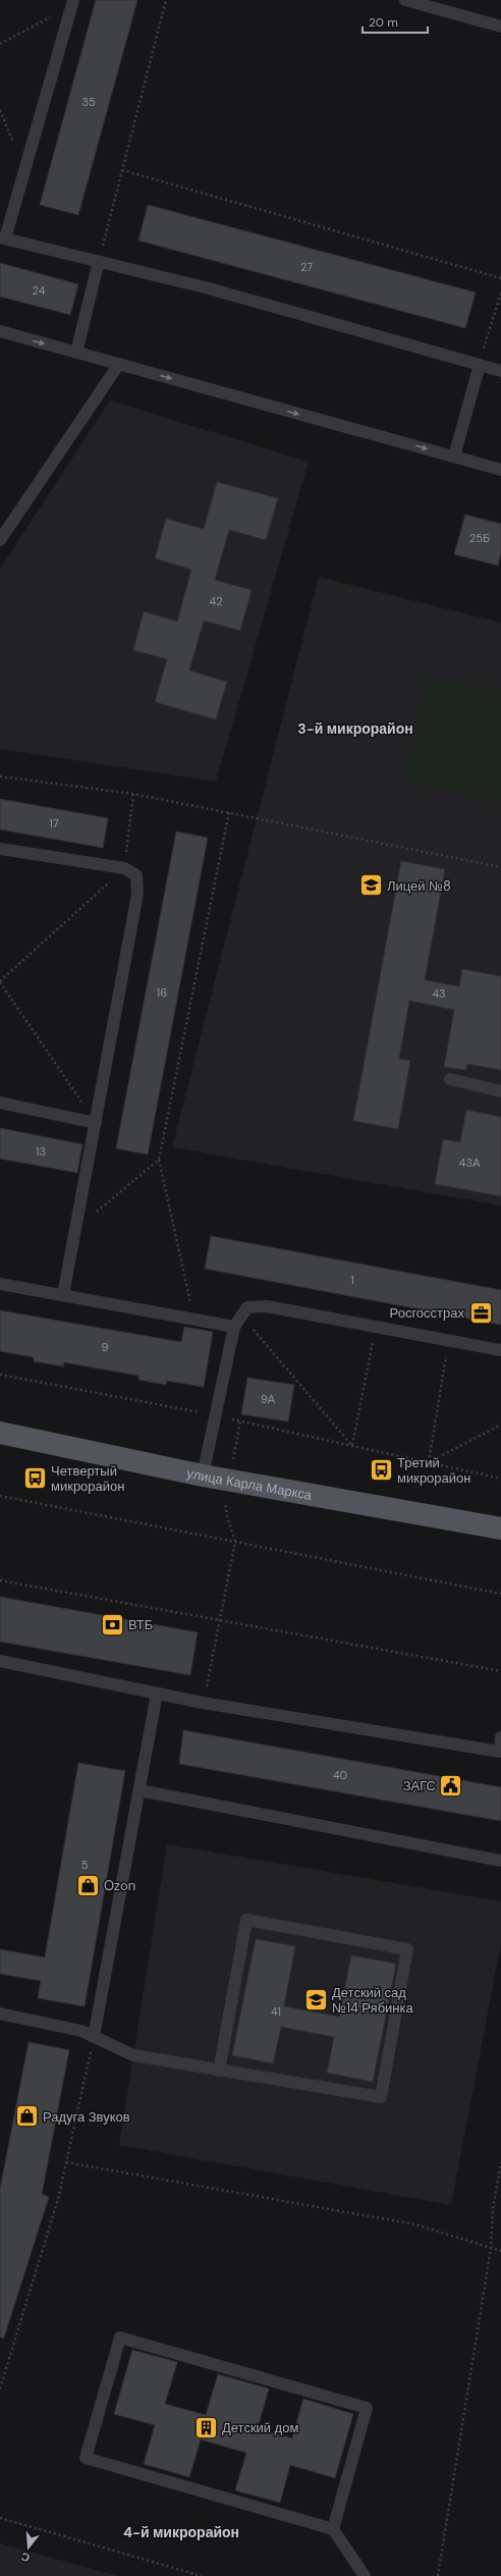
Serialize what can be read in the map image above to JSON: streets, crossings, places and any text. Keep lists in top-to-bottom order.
{
  "streets": {
    "main road": ["улица Карла Маркса"]
  },
  "districts": ["3-й микрорайон", "4-й микрорайон"],
  "places": {
    "school or university": ["Лицей №8", "Детский сад №14 Рябинка"],
    "office": ["Росгосстрах"],
    "bus stop": ["Третий микрорайон", "Четвертый микрорайон"],
    "bank": ["ВТБ"],
    "public building": ["ЗАГС"],
    "shop": ["Ozon", "Радуга Звуков"],
    "building": ["Детский дом"]
  },
  "house_numbers": [
    "35",
    "27",
    "24",
    "25Б",
    "42",
    "17",
    "16",
    "43",
    "13",
    "43А",
    "1",
    "9",
    "9А",
    "40",
    "5",
    "41"
  ],
  "scale_bar": "20 m",
  "north": "bottom"
}
